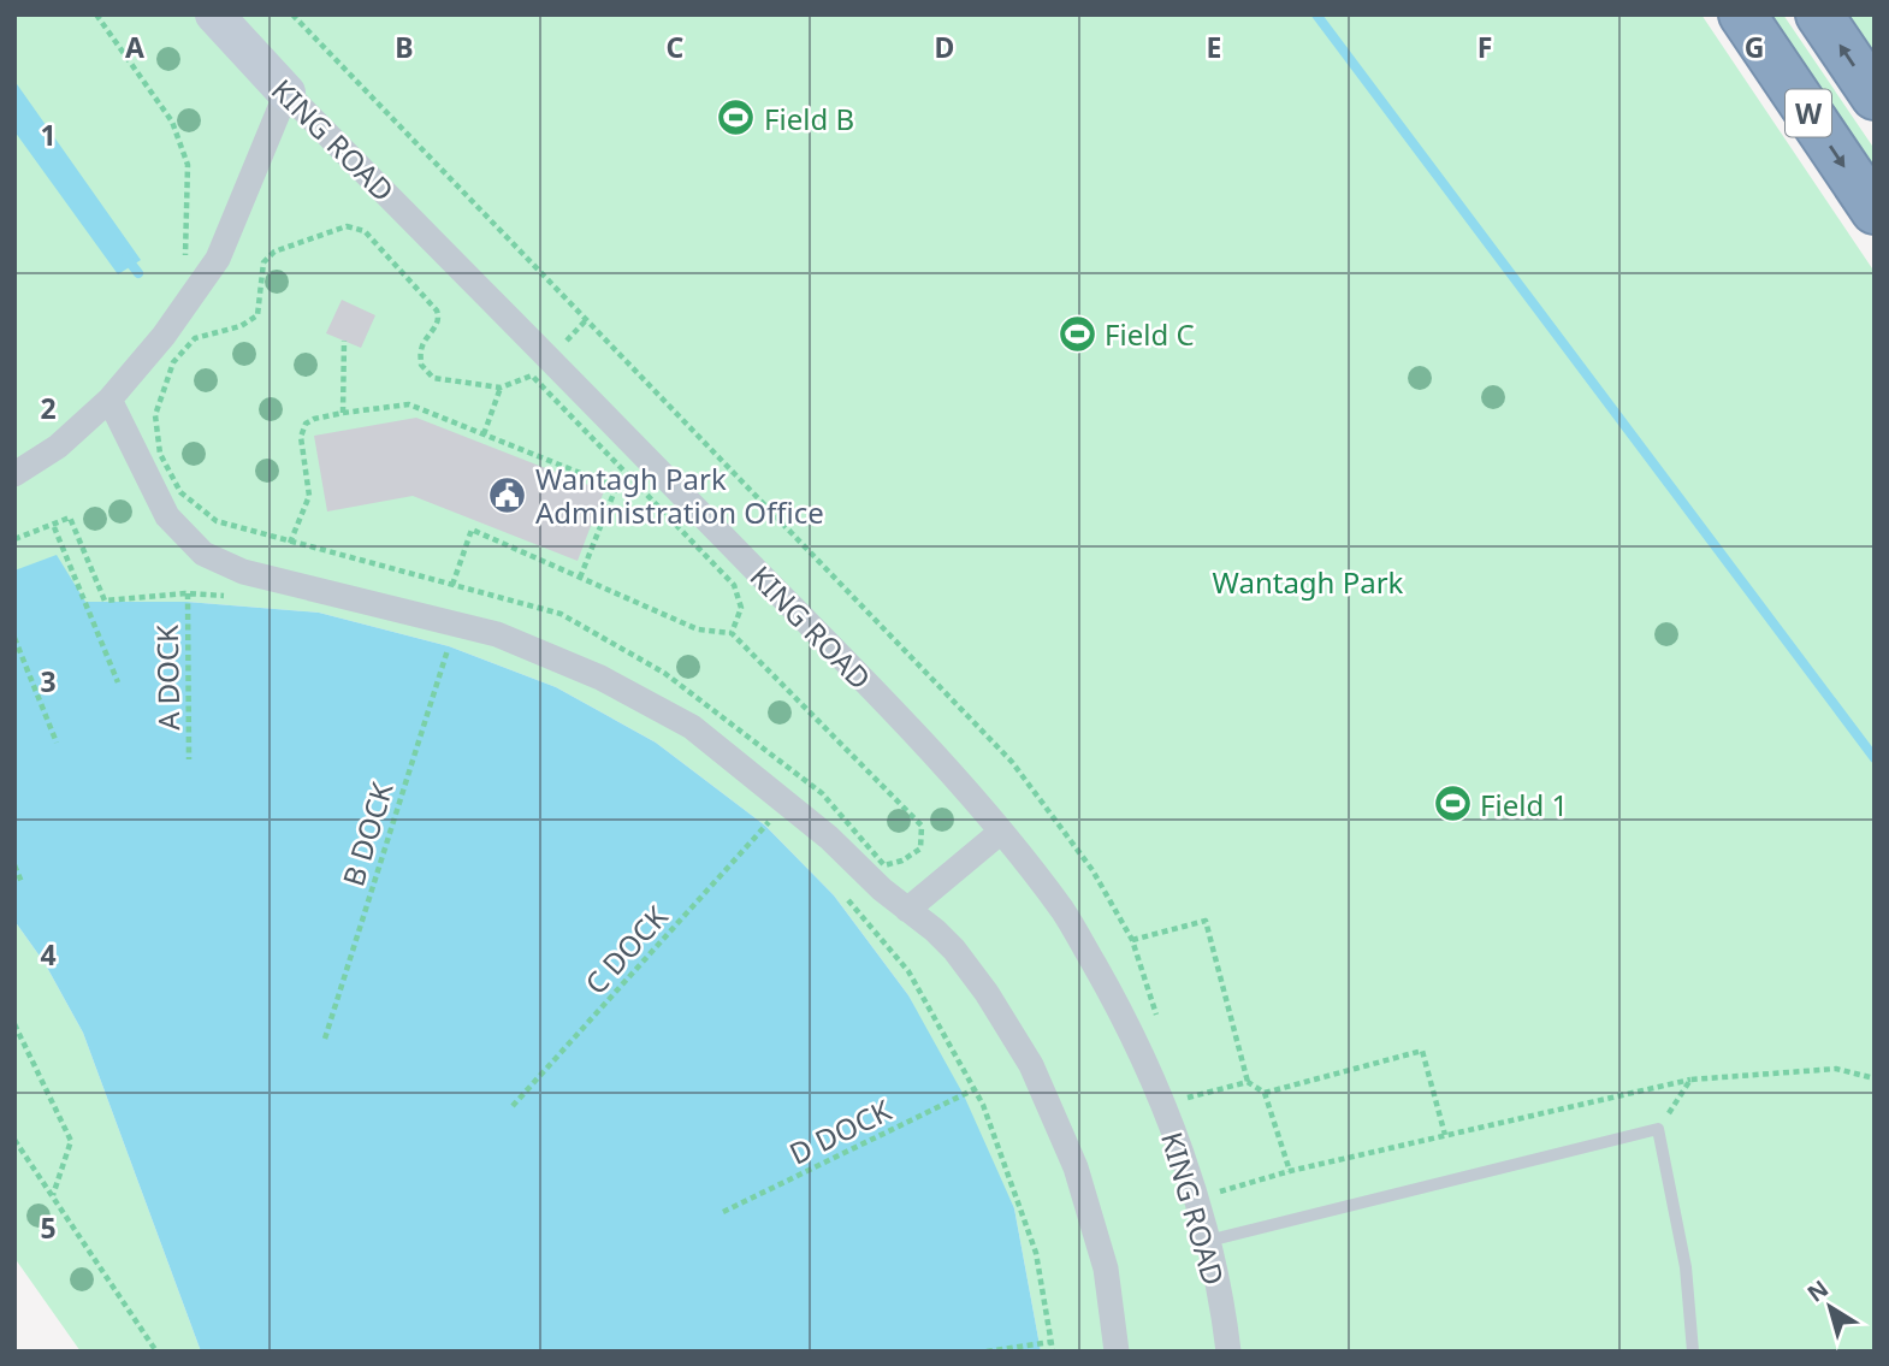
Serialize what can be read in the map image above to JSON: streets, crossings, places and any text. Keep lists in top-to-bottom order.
{
  "streets": {
    "highway": ["W"],
    "street": ["KING ROAD"],
    "path": [
      "A DOCK",
      "B DOCK",
      "C DOCK",
      "D DOCK"
    ]
  },
  "parks": ["Wantagh Park"],
  "places": {
    "sports": ["Field B", "Field C", "Field 1"],
    "public building": ["Wantagh Park Administration Office"]
  },
  "north": "top left",
  "grid": {
    "columns": [
      "A",
      "B",
      "C",
      "D",
      "E",
      "F",
      "G"
    ],
    "rows": [
      "1",
      "2",
      "3",
      "4",
      "5"
    ]
  }
}
